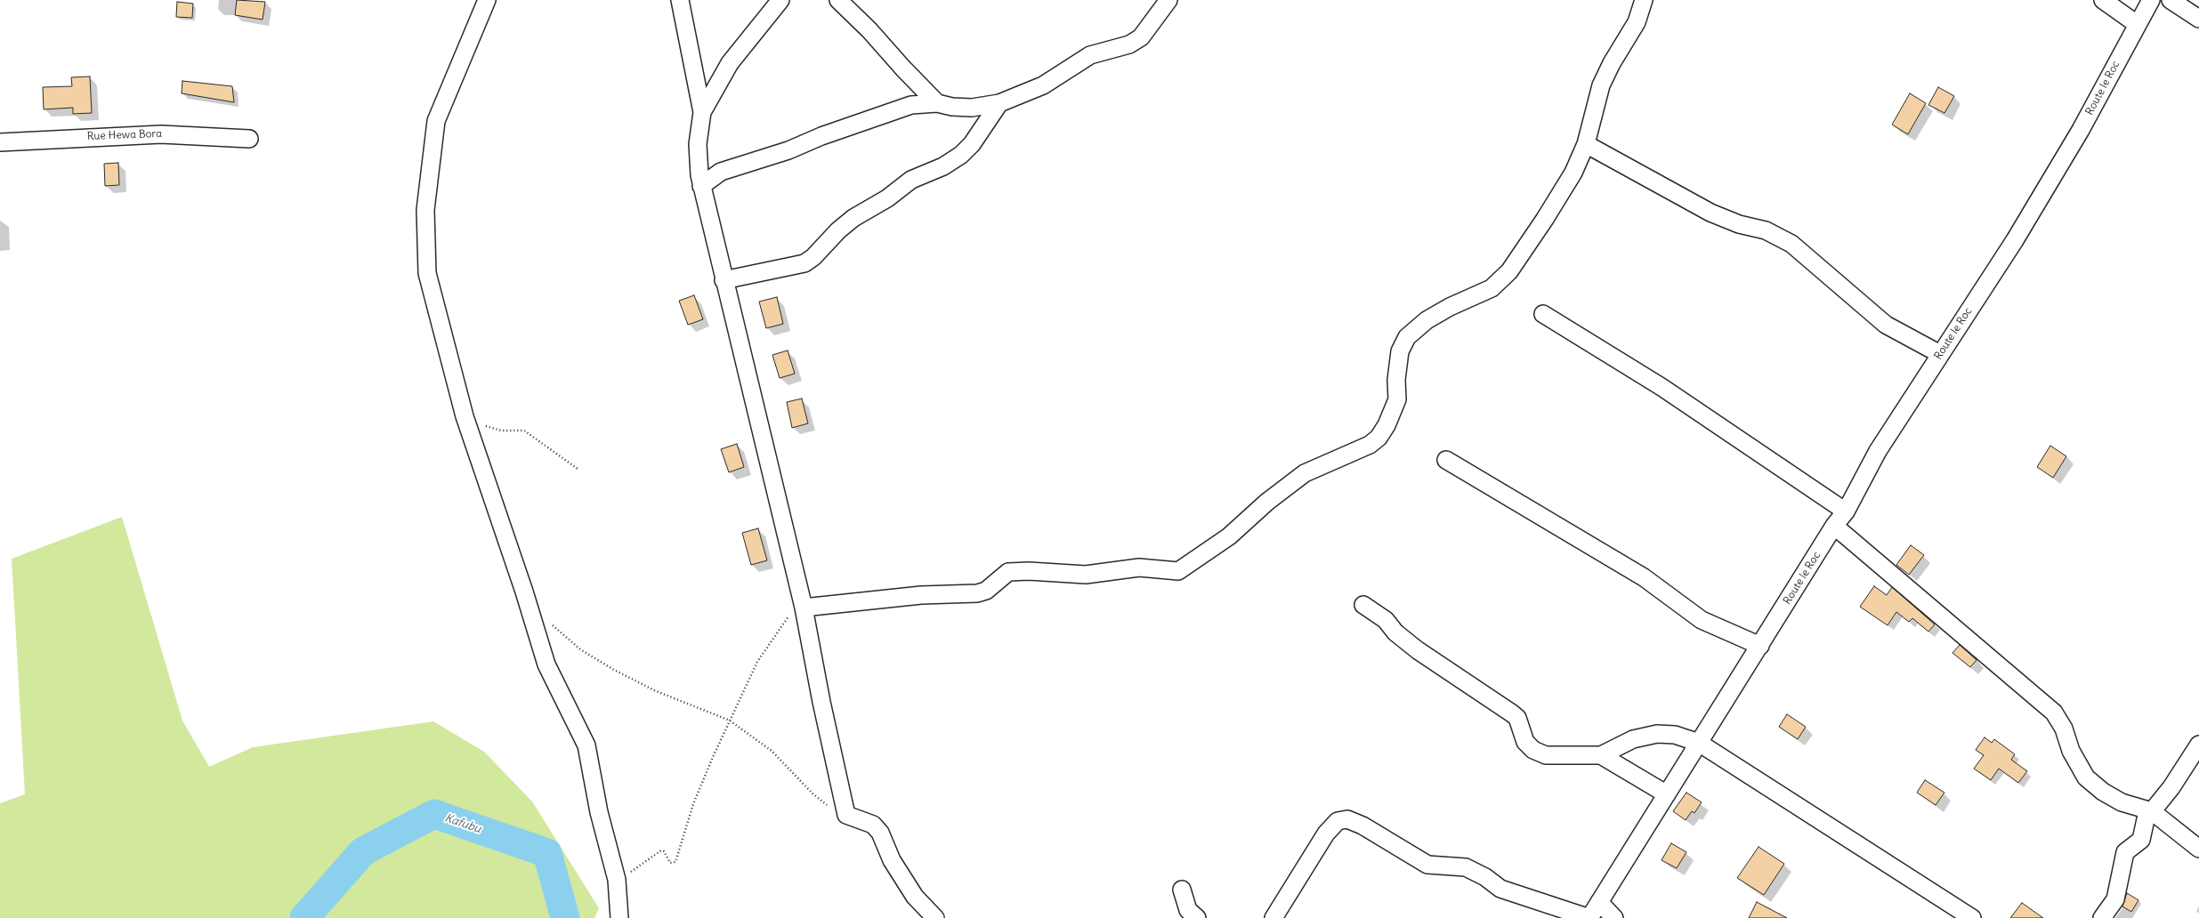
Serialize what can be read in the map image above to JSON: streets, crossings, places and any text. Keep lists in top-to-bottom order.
{
  "streets": {
    "street": ["Route le Roc", "Rue Hewa Bora"]
  },
  "water": ["Kafubu"]
}
